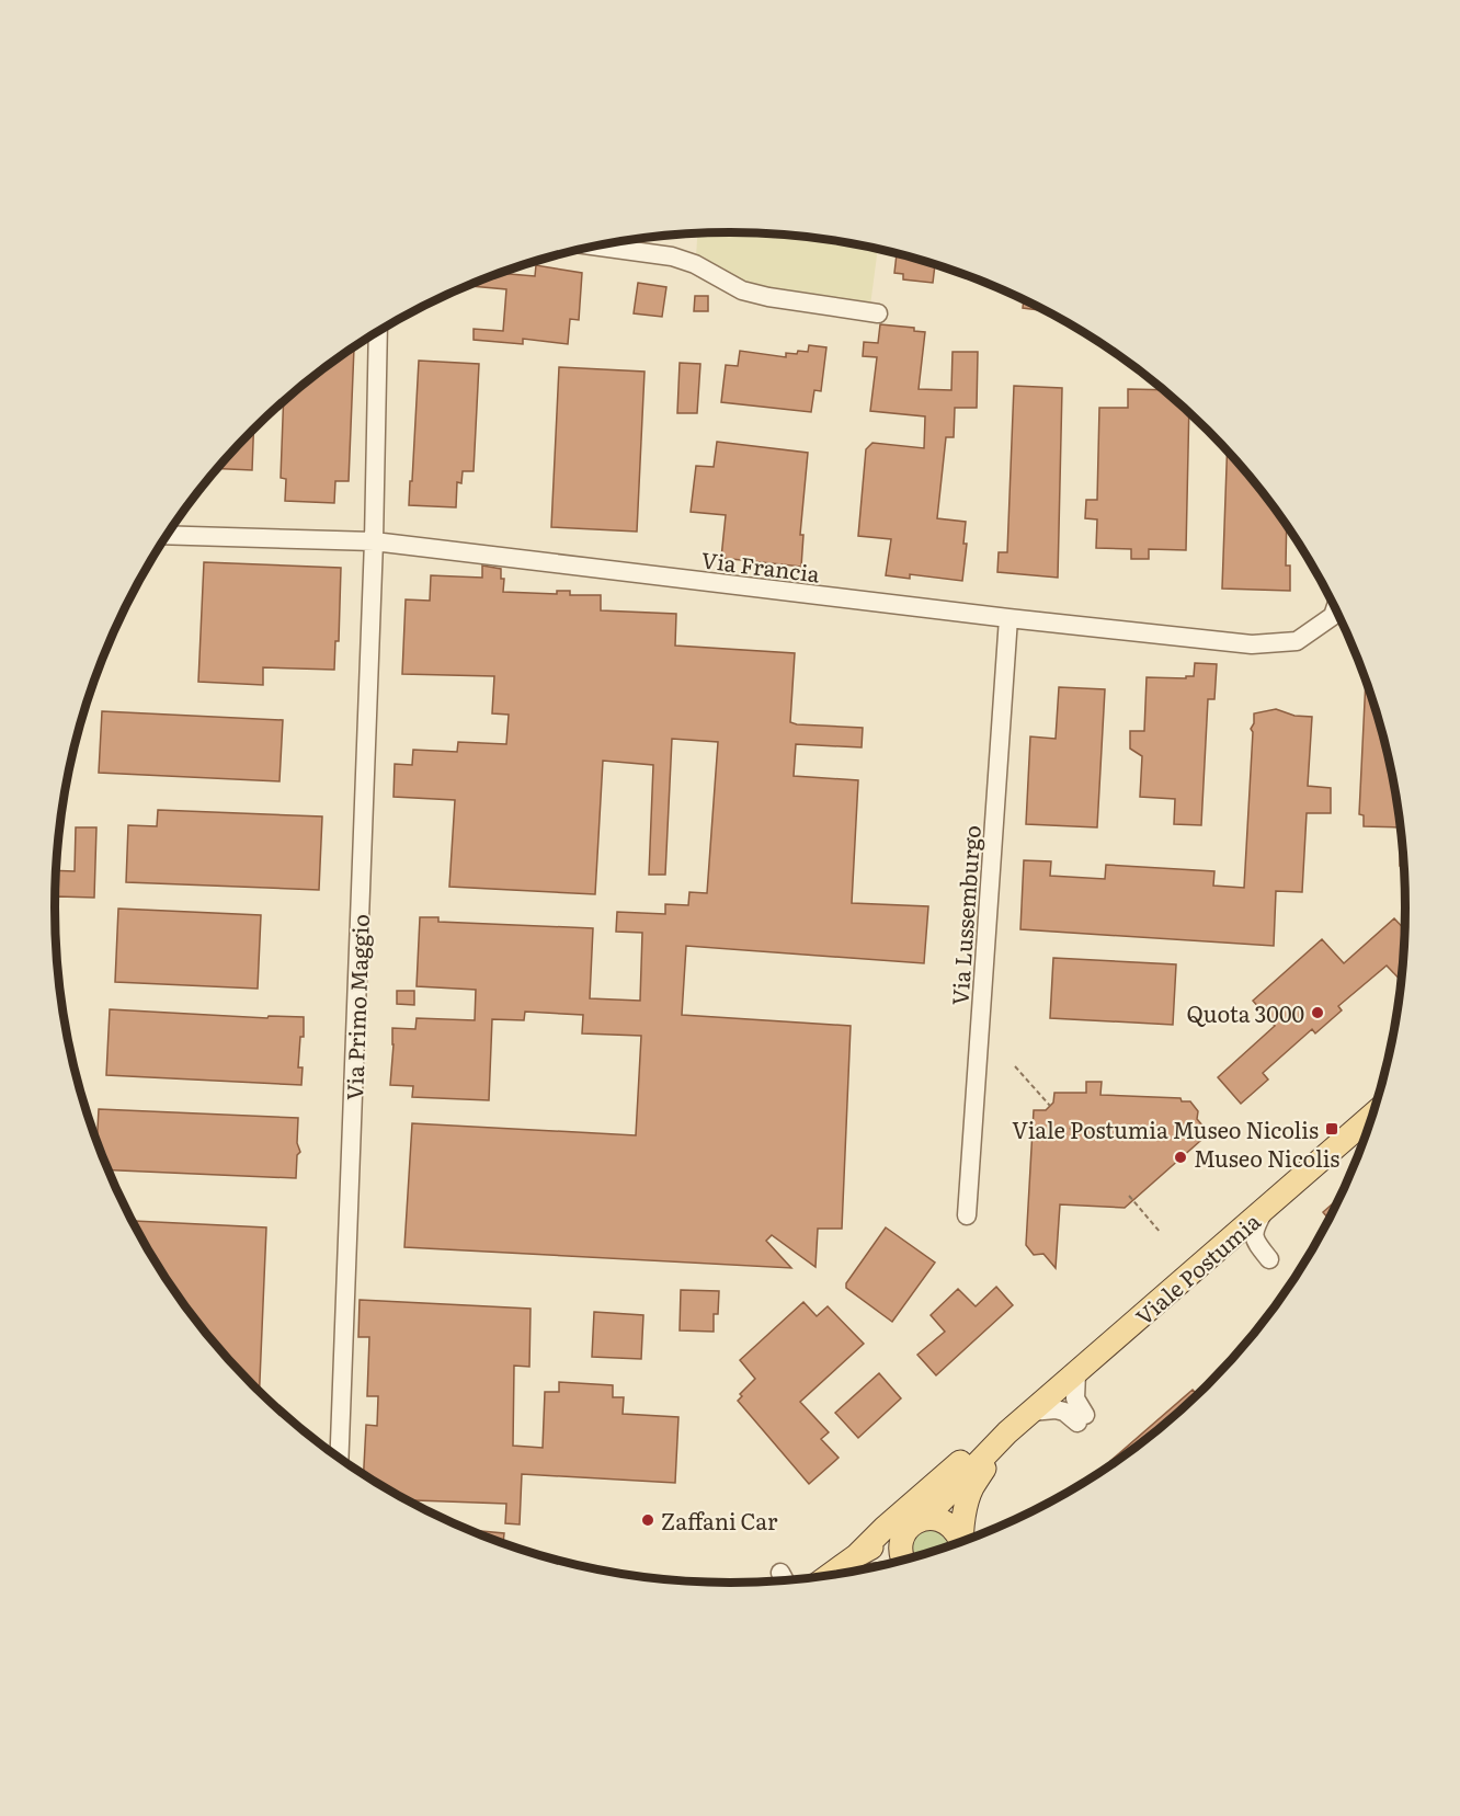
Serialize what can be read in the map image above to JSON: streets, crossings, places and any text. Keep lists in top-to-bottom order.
{
  "streets": {
    "main road": ["Viale Postumia"],
    "street": ["Via Francia", "Via Lussemburgo", "Via Primo Maggio"]
  },
  "crossings": [
    ["Via Francia", "Via Lussemburgo"],
    ["Via Francia", "Via Primo Maggio"]
  ],
  "places": {
    "other": ["Quota 3000", "Museo Nicolis", "Zaffani Car"],
    "transit": ["Viale Postumia Museo Nicolis"]
  }
}
